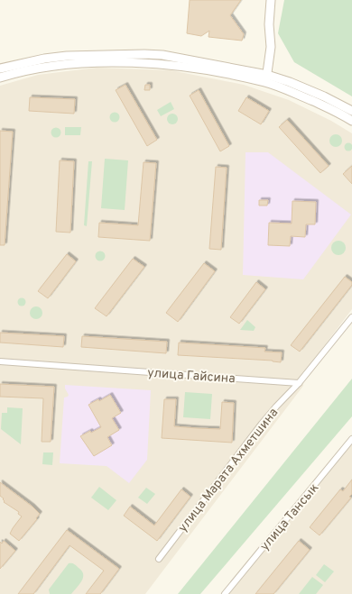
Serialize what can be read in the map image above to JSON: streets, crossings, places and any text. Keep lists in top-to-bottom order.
{
  "streets": {
    "street": ["улица Гайсина", "улица Марата Ахметшина", "улица Тансык"]
  },
  "crossings": [
    ["улица Гайсина", "улица Марата Ахметшина"]
  ]
}
